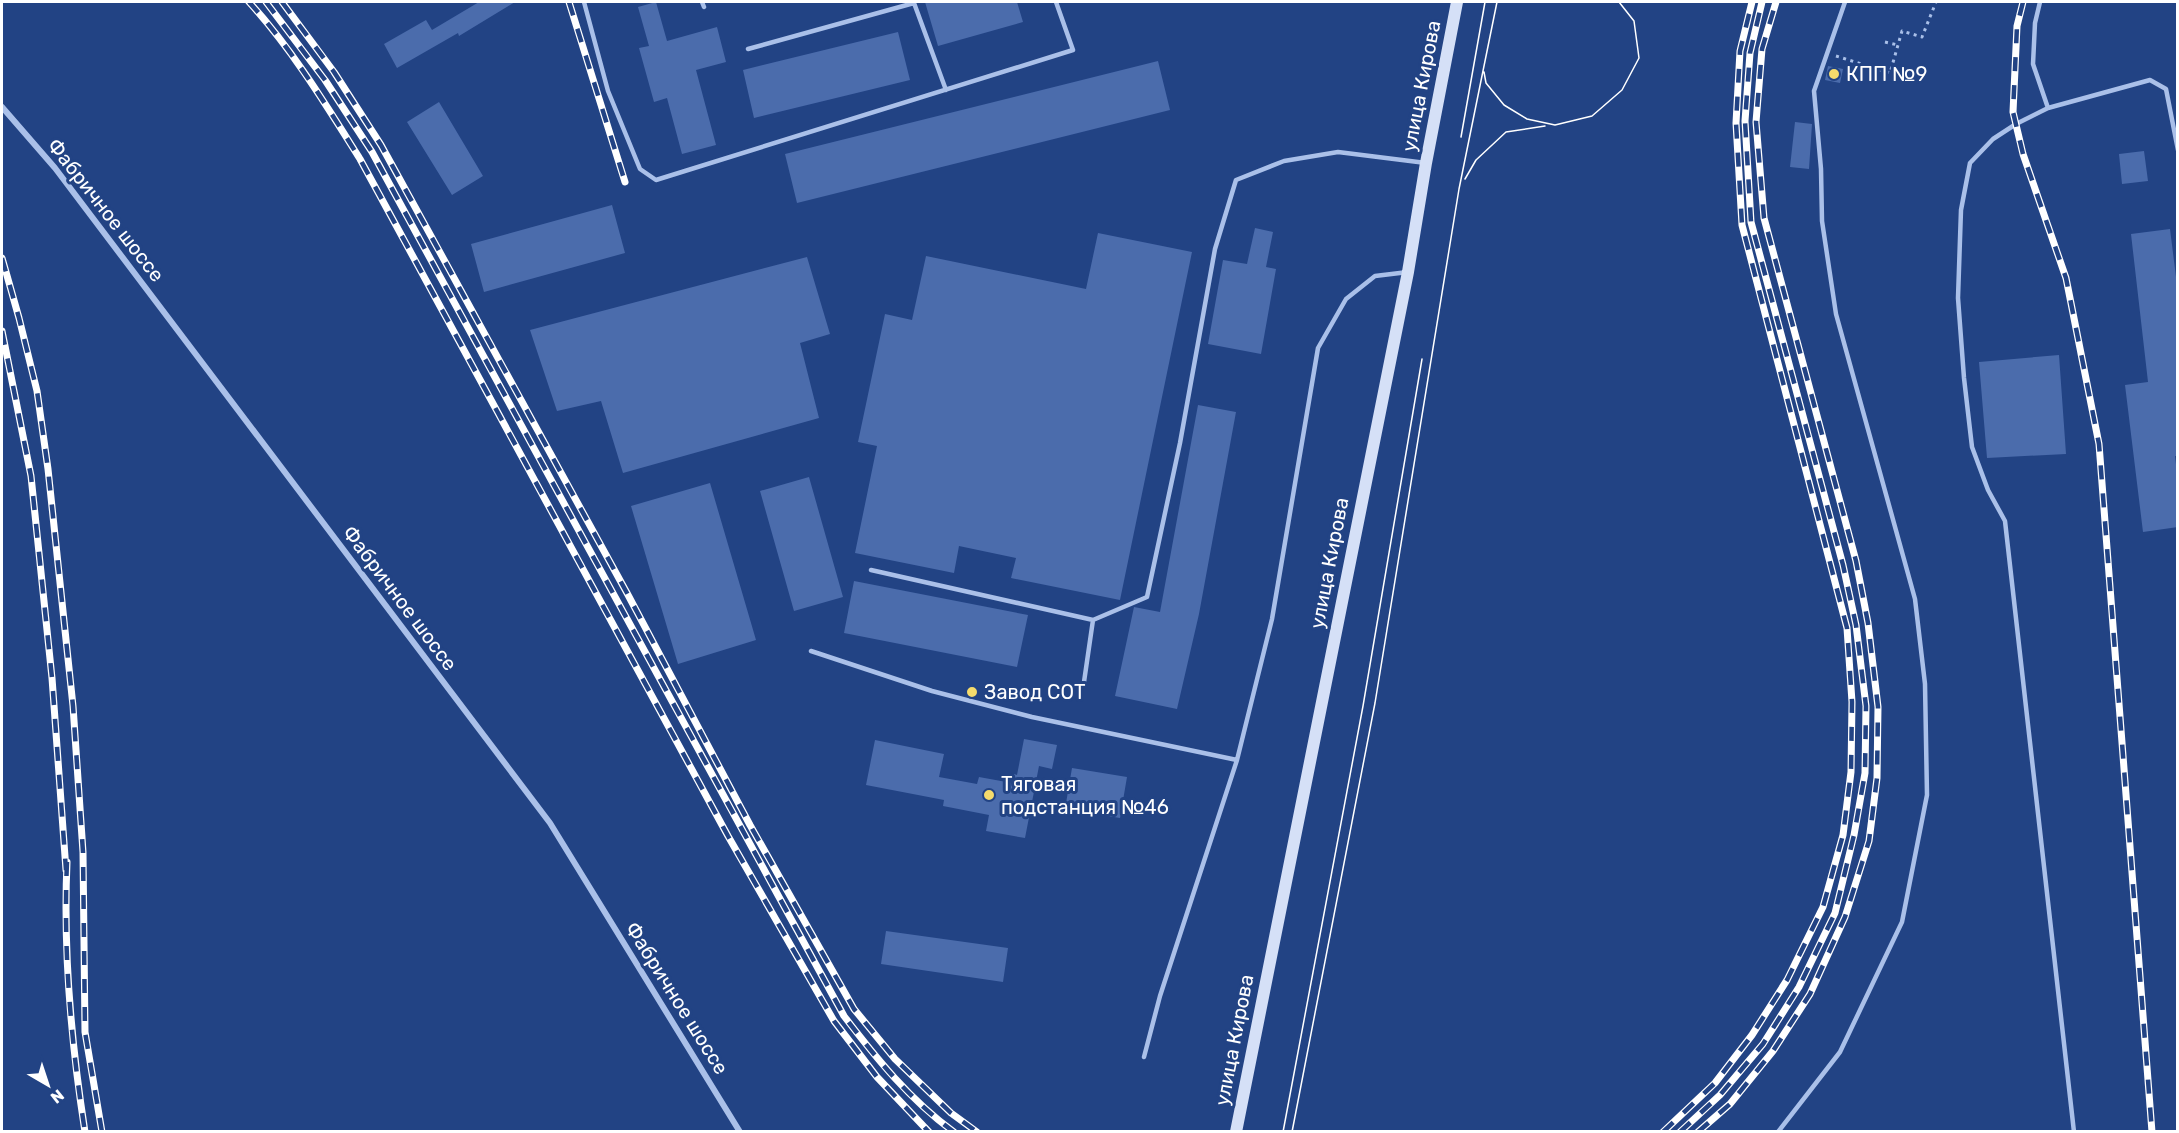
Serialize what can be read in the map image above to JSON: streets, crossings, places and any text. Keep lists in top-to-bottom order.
{
  "streets": {
    "main road": ["улица Кирова"],
    "street": ["Фабричное шоссе"]
  },
  "places": ["КПП №9", "Завод СОТ", "Тяговая подстанция №46"],
  "north": "bottom right"
}
